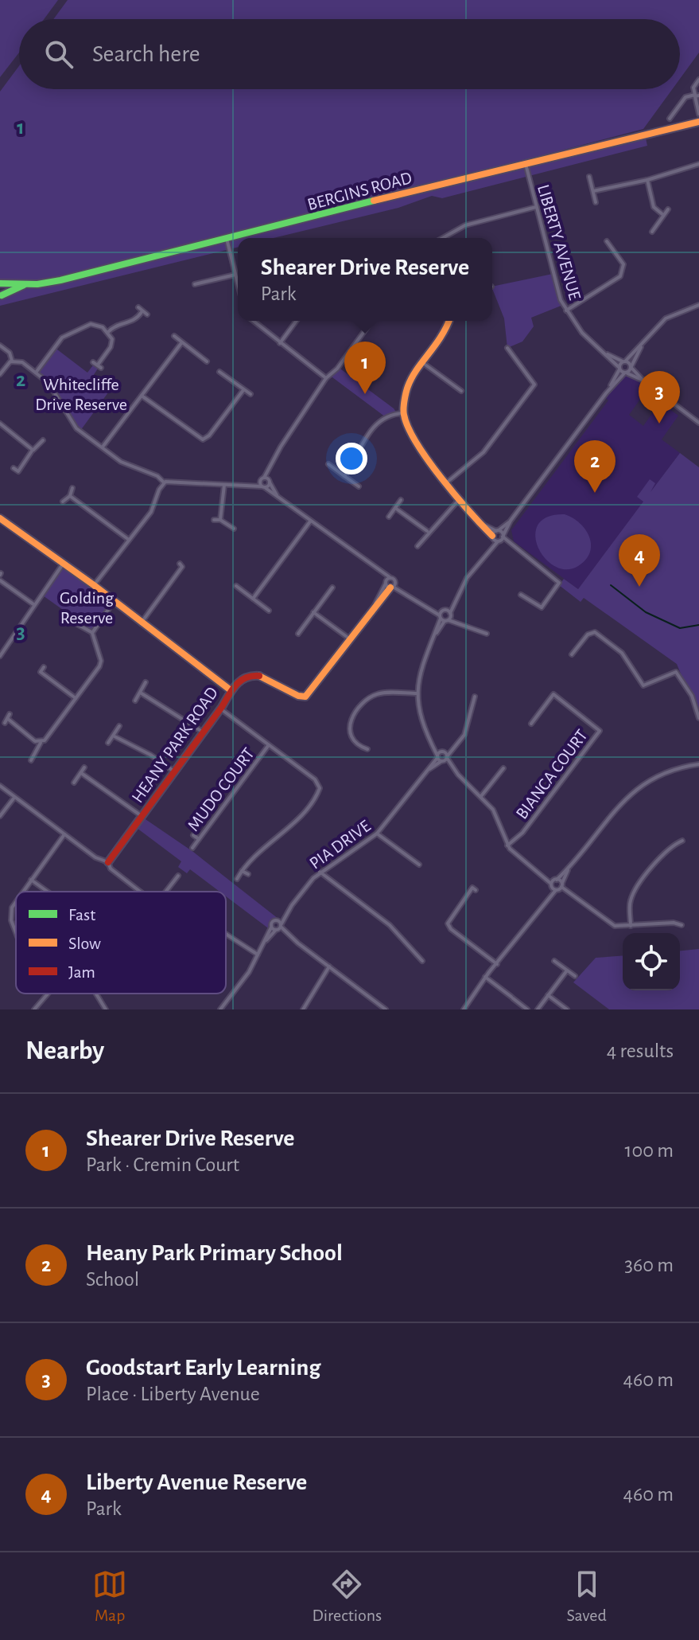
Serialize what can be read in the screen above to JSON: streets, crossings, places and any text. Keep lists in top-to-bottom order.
{
  "streets": {
    "street": [
      "BERGINS ROAD",
      "LIBERTY AVENUE",
      "HEANY PARK ROAD",
      "BIANCA COURT",
      "MUDO COURT",
      "PIA DRIVE"
    ]
  },
  "crossings": [
    ["BERGINS ROAD", "LIBERTY AVENUE"]
  ],
  "parks": ["Whitecliffe Drive Reserve", "Golding Reserve"],
  "legend": ["Fast", "Slow", "Jam"],
  "page": {
    "search": "Search here",
    "popup": ["Shearer Drive Reserve", "Park"],
    "pins": [
      "1",
      "3",
      "2",
      "4"
    ],
    "heading": ["Nearby", "4 results"],
    "list": [
      {
        "mark": "1",
        "name": "Shearer Drive Reserve",
        "note": "Park · Cremin Court",
        "value": "100 m"
      },
      {
        "mark": "2",
        "name": "Heany Park Primary School",
        "note": "School",
        "value": "360 m"
      },
      {
        "mark": "3",
        "name": "Goodstart Early Learning",
        "note": "Place · Liberty Avenue",
        "value": "460 m"
      },
      {
        "mark": "4",
        "name": "Liberty Avenue Reserve",
        "note": "Park",
        "value": "460 m"
      }
    ],
    "nav": ["Map", "Directions", "Saved"]
  },
  "grid": {
    "rows": ["1", "2", "3"]
  }
}
